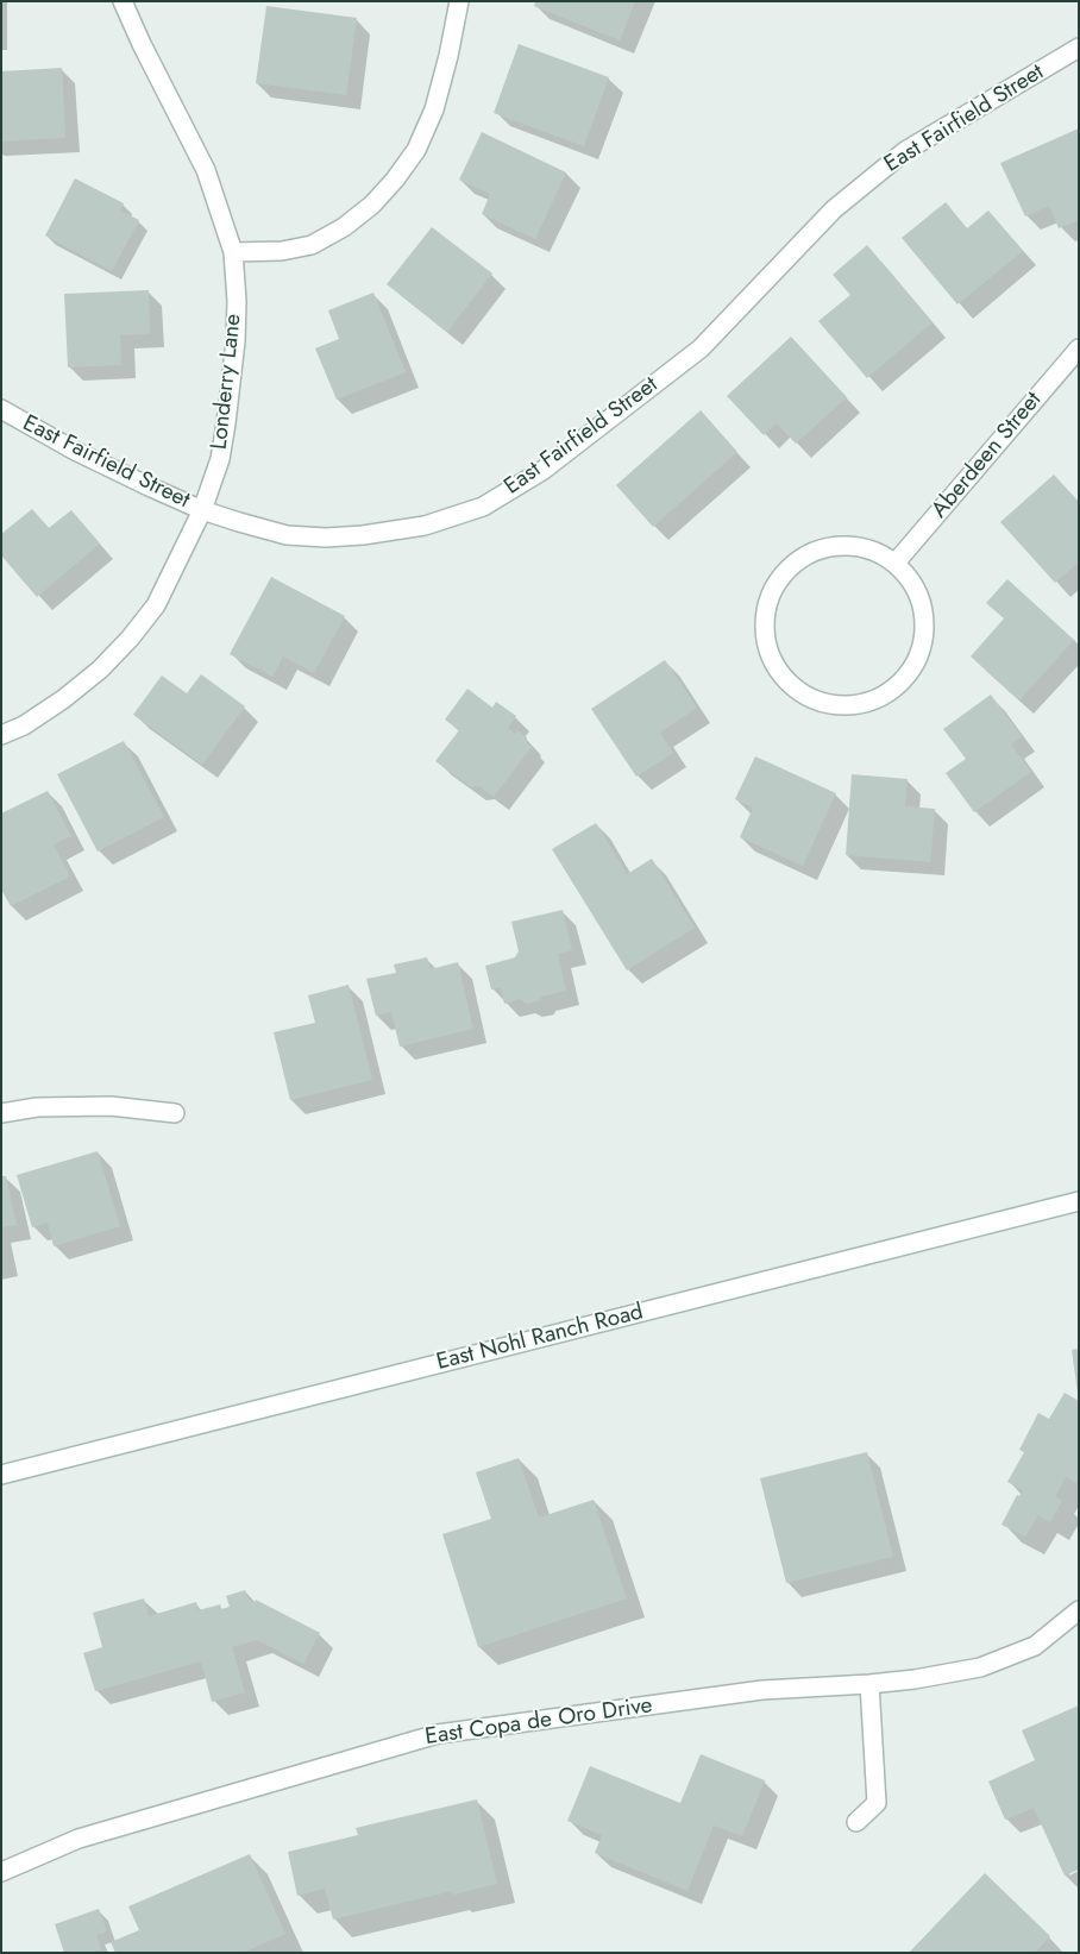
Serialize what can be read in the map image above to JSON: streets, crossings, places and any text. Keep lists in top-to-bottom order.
{
  "streets": {
    "street": [
      "East Fairfield Street",
      "Londerry Lane",
      "Aberdeen Street",
      "East Nohl Ranch Road",
      "East Copa de Oro Drive"
    ]
  },
  "crossings": [
    ["East Fairfield Street", "Londerry Lane"]
  ]
}
